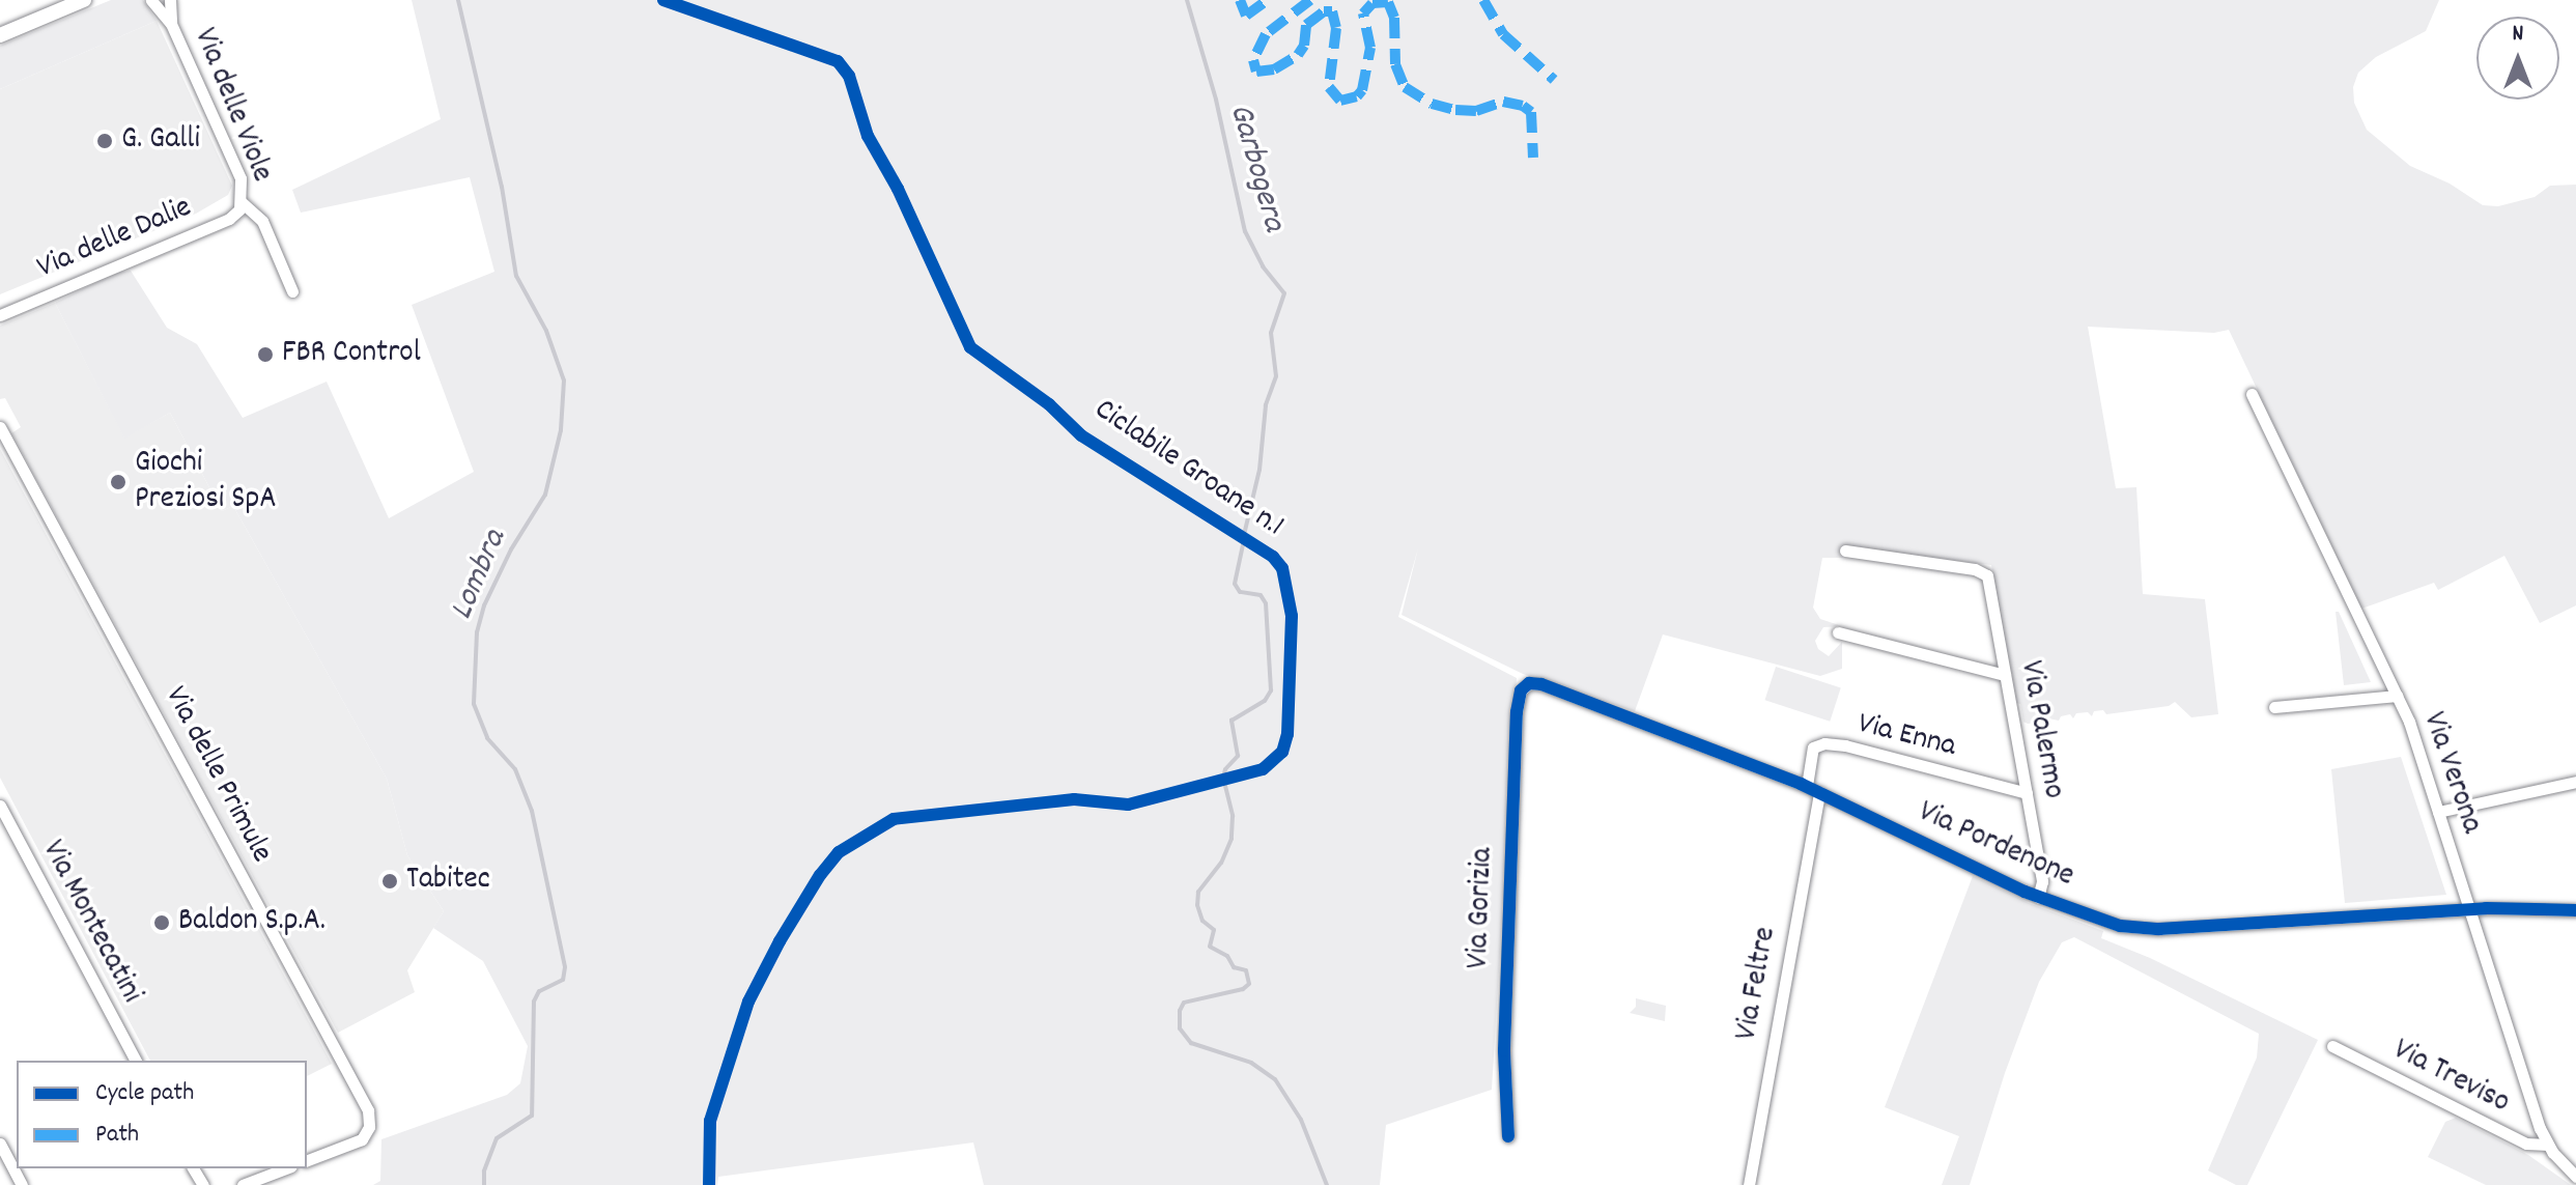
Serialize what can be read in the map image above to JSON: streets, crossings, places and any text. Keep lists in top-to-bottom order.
{
  "streets": {
    "street": [
      "Via delle Viole",
      "Via delle Dalie",
      "Via Palermo",
      "Via Enna",
      "Via Verona",
      "Via delle Primule",
      "Via Pordenone",
      "Via Gorizia",
      "Via Montecatini",
      "Via Feltre",
      "Via Treviso"
    ],
    "cycle path": ["Ciclabile Groane n.1"]
  },
  "crossings": [
    ["Via delle Viole", "Via delle Dalie"],
    ["Via Palermo", "Via Enna"],
    ["Via Palermo", "Via Pordenone"],
    ["Via Enna", "Via Pordenone"],
    ["Via Verona", "Via Pordenone"],
    ["Via Verona", "Via Treviso"],
    ["Via Pordenone", "Via Gorizia"],
    ["Via Pordenone", "Via Feltre"]
  ],
  "water": ["Garbogera", "Lombra"],
  "places": [
    "G. Galli",
    "FBR Control",
    "Giochi Preziosi SpA",
    "Tabitec",
    "Baldon S.p.A."
  ],
  "legend": ["Cycle path", "Path"],
  "north": "top"
}
